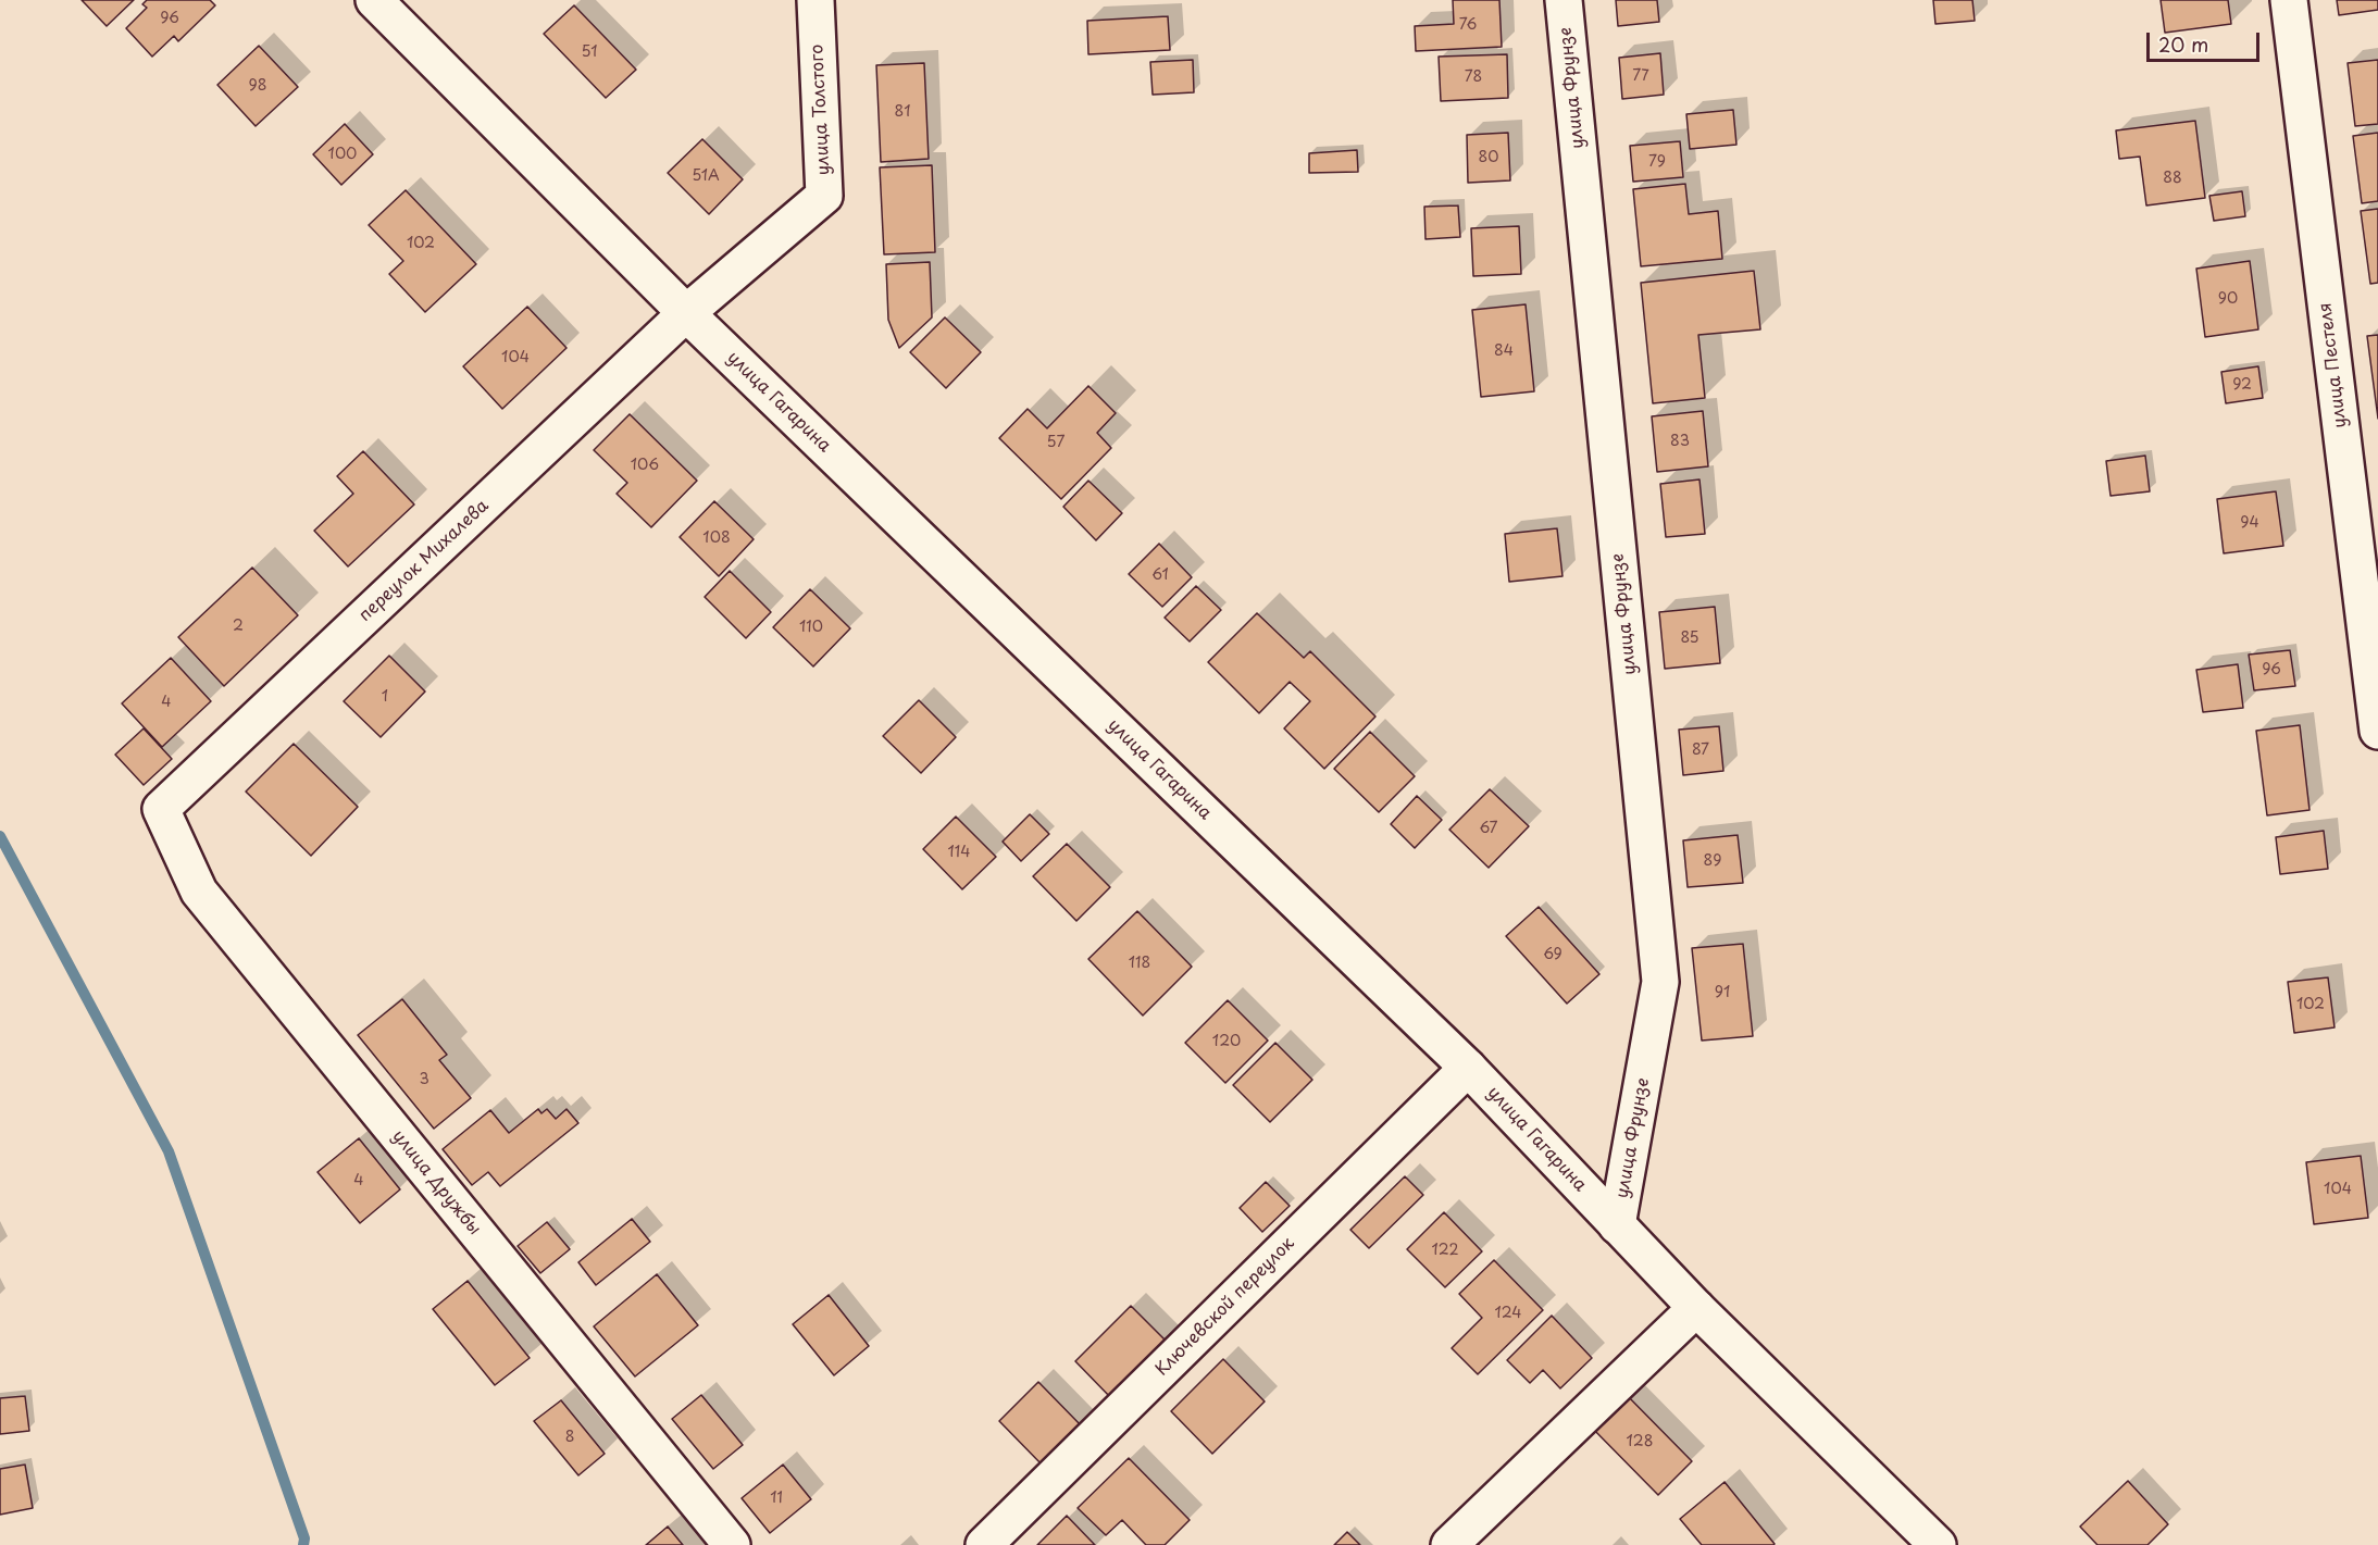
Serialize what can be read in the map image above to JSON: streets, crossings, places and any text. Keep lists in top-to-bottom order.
{
  "streets": {
    "street": [
      "улица Фрунзе",
      "улица Толстого",
      "улица Пестеля",
      "улица Гагарина",
      "переулок Михалева",
      "улица Дружбы",
      "Ключевской переулок"
    ]
  },
  "crossings": [
    ["улица Фрунзе", "улица Гагарина"],
    ["улица Толстого", "улица Гагарина"],
    ["улица Толстого", "переулок Михалева"],
    ["улица Гагарина", "переулок Михалева"],
    ["улица Гагарина", "Ключевской переулок"],
    ["переулок Михалева", "улица Дружбы"]
  ],
  "house_numbers": [
    "96",
    "76",
    "51",
    "77",
    "78",
    "98",
    "81",
    "100",
    "80",
    "79",
    "51А",
    "88",
    "102",
    "90",
    "84",
    "104",
    "92",
    "83",
    "57",
    "106",
    "94",
    "108",
    "61",
    "2",
    "110",
    "85",
    "96",
    "1",
    "4",
    "87",
    "67",
    "114",
    "89",
    "69",
    "118",
    "91",
    "102",
    "120",
    "3",
    "4",
    "104",
    "122",
    "124",
    "8",
    "128",
    "11"
  ],
  "scale_bar": "20 m"
}
